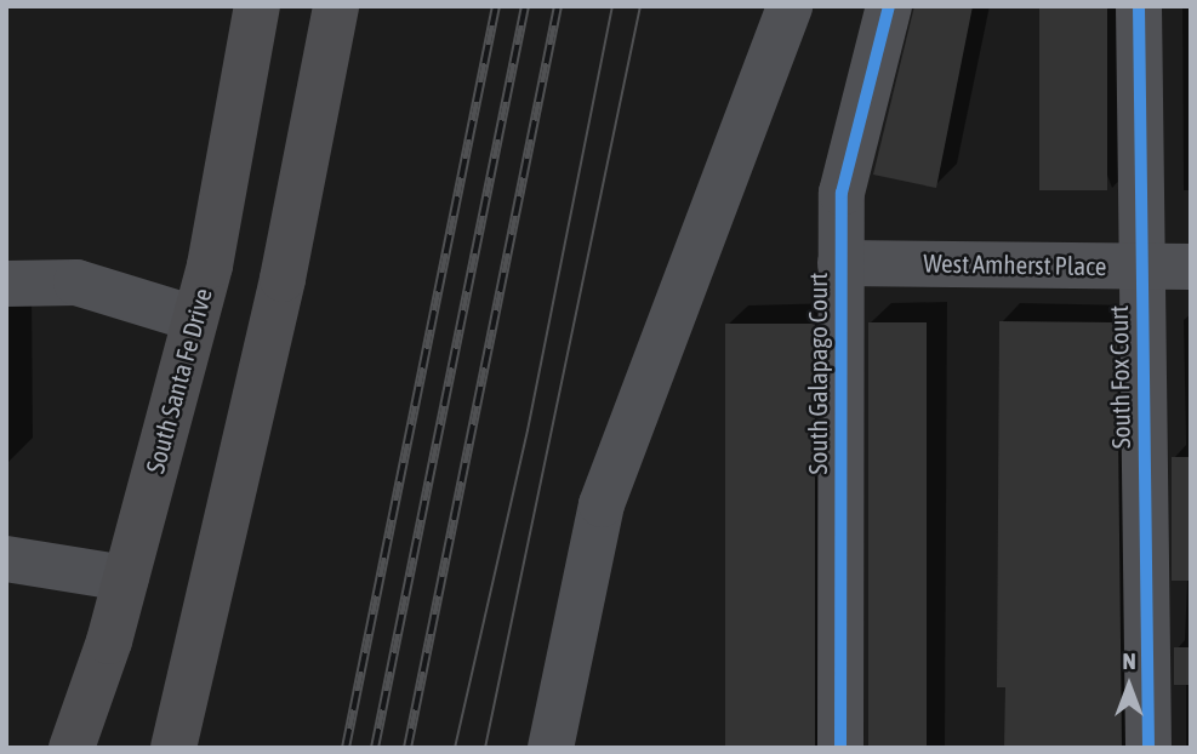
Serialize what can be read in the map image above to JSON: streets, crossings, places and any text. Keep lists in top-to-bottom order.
{
  "streets": {
    "highway": ["South Santa Fe Drive"],
    "street": ["West Amherst Place", "South Galapago Court", "South Fox Court"]
  },
  "crossings": [
    ["West Amherst Place", "South Galapago Court"],
    ["West Amherst Place", "South Fox Court"]
  ],
  "north": "top"
}
